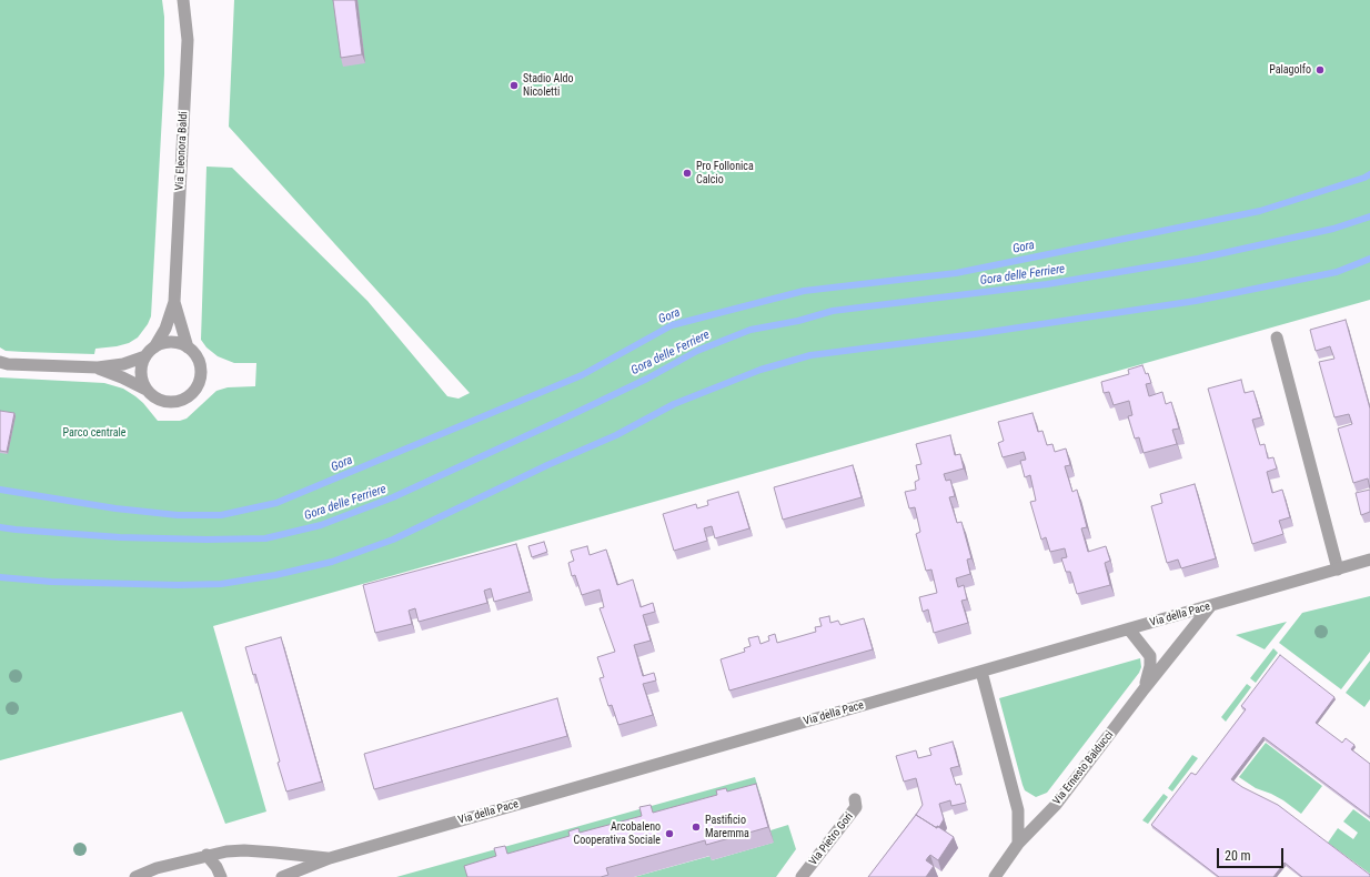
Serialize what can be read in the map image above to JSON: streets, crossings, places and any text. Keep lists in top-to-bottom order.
{
  "streets": {
    "street": [
      "Via Eleonora Baldi",
      "Via della Pace",
      "Via Ernesto Balducci",
      "Via Pietro Gori"
    ]
  },
  "crossings": [
    ["Via della Pace", "Via Ernesto Balducci"]
  ],
  "water": ["Gora", "Gora delle Ferriere"],
  "parks": ["Parco centrale"],
  "places": [
    "Palagolfo",
    "Stadio Aldo Nicoletti",
    "Pro Follonica Calcio",
    "Pastificio Maremma",
    "Arcobaleno Cooperativa Sociale"
  ],
  "scale_bar": "20 m"
}
